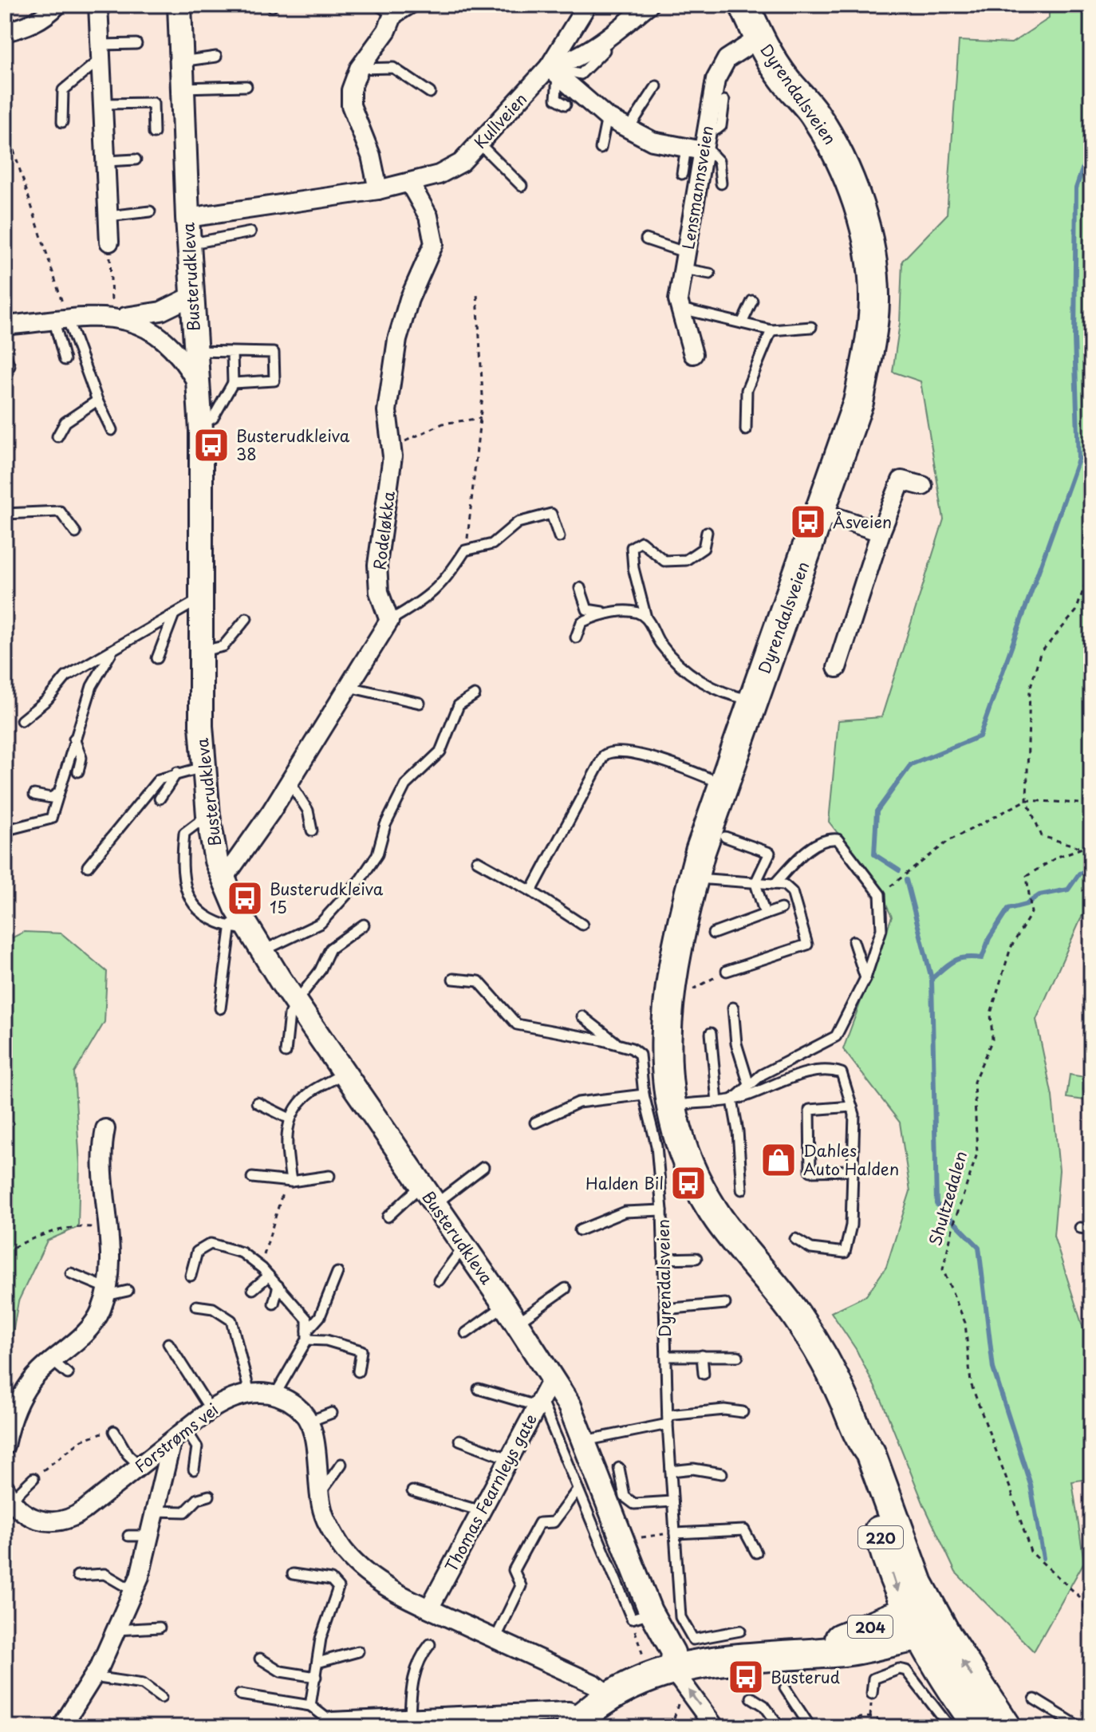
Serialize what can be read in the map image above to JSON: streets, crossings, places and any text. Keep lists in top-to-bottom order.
{
  "streets": {
    "main road": ["Dyrendalsveien", "220", "204"],
    "street": [
      "Kullveien",
      "Lensmannsveien",
      "Busterudkleva",
      "Rodeløkka",
      "Forstrøms vei",
      "Thomas Fearnleys gate"
    ],
    "path": ["Shultzedalen"]
  },
  "crossings": [
    ["Dyrendalsveien", "Lensmannsveien"],
    ["Dyrendalsveien", "220"],
    ["Kullveien", "Busterudkleva"],
    ["Kullveien", "Rodeløkka"],
    ["Busterudkleva", "Thomas Fearnleys gate"],
    ["Busterudkleva", "204"],
    ["220", "204"]
  ],
  "places": {
    "bus stop": [
      "Busterudkleiva 38",
      "Åsveien",
      "Busterudkleiva 15",
      "Halden Bil",
      "Busterud"
    ],
    "shop": ["Dahles Auto Halden"]
  }
}
